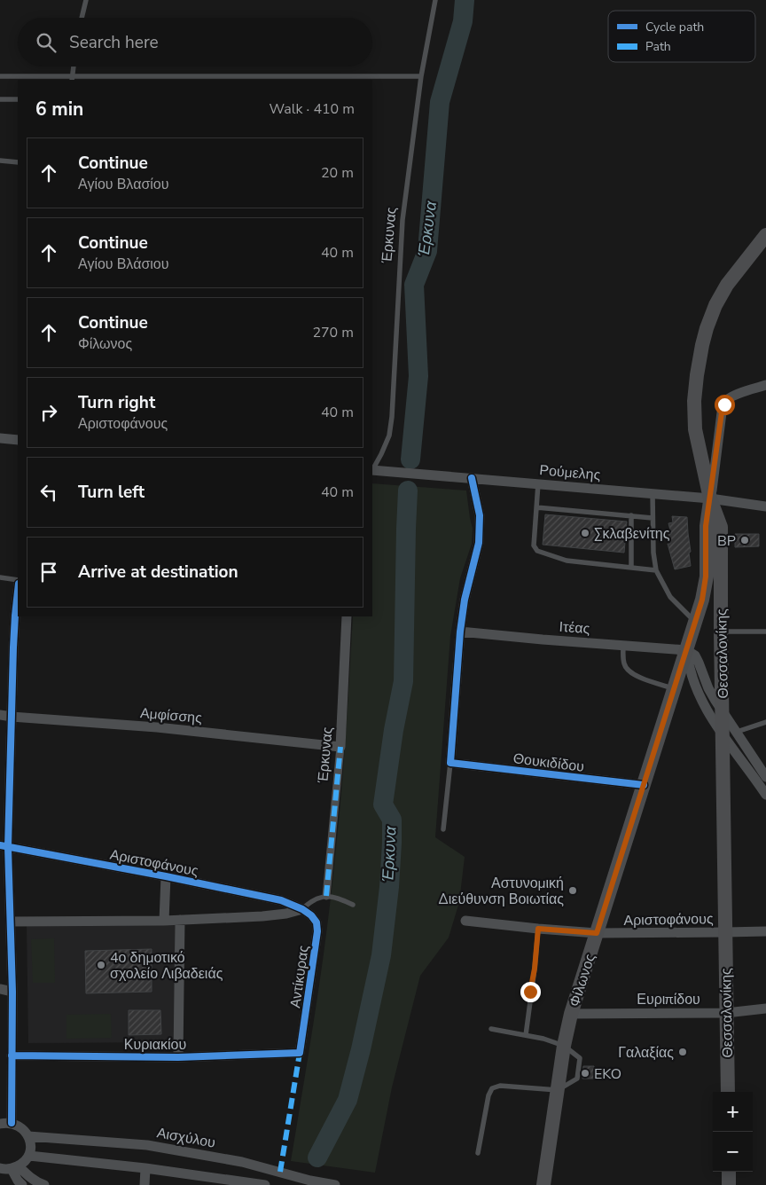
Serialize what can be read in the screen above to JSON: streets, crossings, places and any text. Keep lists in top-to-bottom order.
{
  "streets": {
    "main road": ["Θεσσαλονίκης", "Φίλωνος"],
    "street": [
      "Έρκυνας",
      "Ρούμελης",
      "Ιτέας",
      "Αμφίσσης",
      "Θουκιδίδου",
      "Αριστοφάνους",
      "Αντίκυρας",
      "Ευριπίδου",
      "Κυριακίου",
      "Αισχύλου"
    ]
  },
  "crossings": [
    ["Έρκυνας", "Αμφίσσης"],
    ["Ρούμελης", "Θεσσαλονίκης"],
    ["Ρούμελης", "Φίλωνος"],
    ["Ιτέας", "Φίλωνος"],
    ["Θεσσαλονίκης", "Αριστοφάνους"],
    ["Θεσσαλονίκης", "Φίλωνος"],
    ["Θεσσαλονίκης", "Ευριπίδου"],
    ["Θουκιδίδου", "Φίλωνος"],
    ["Αριστοφάνους", "Αντίκυρας"],
    ["Αριστοφάνους", "Φίλωνος"],
    ["Αντίκυρας", "Κυριακίου"],
    ["Φίλωνος", "Ευριπίδου"]
  ],
  "water": ["Έρκυνα"],
  "places": [
    "Σκλαβενίτης",
    "BP",
    "Αστυνομική Διεύθυνση Βοιωτίας",
    "4ο δημοτικό σχολείο Λιβαδειάς",
    "Γαλαξίας",
    "EKO"
  ],
  "legend": ["Cycle path", "Path"],
  "page": {
    "search": "Search here",
    "heading": ["6 min", "Walk · 410 m"],
    "list": [
      ["Continue", "Αγίου Βλασίου", "20 m"],
      ["Continue", "Αγίου Βλάσιου", "40 m"],
      ["Continue", "Φίλωνος", "270 m"],
      ["Turn right", "Αριστοφάνους", "40 m"],
      ["Turn left", "40 m"],
      "Arrive at destination"
    ],
    "map_buttons": ["+", "−"]
  }
}
